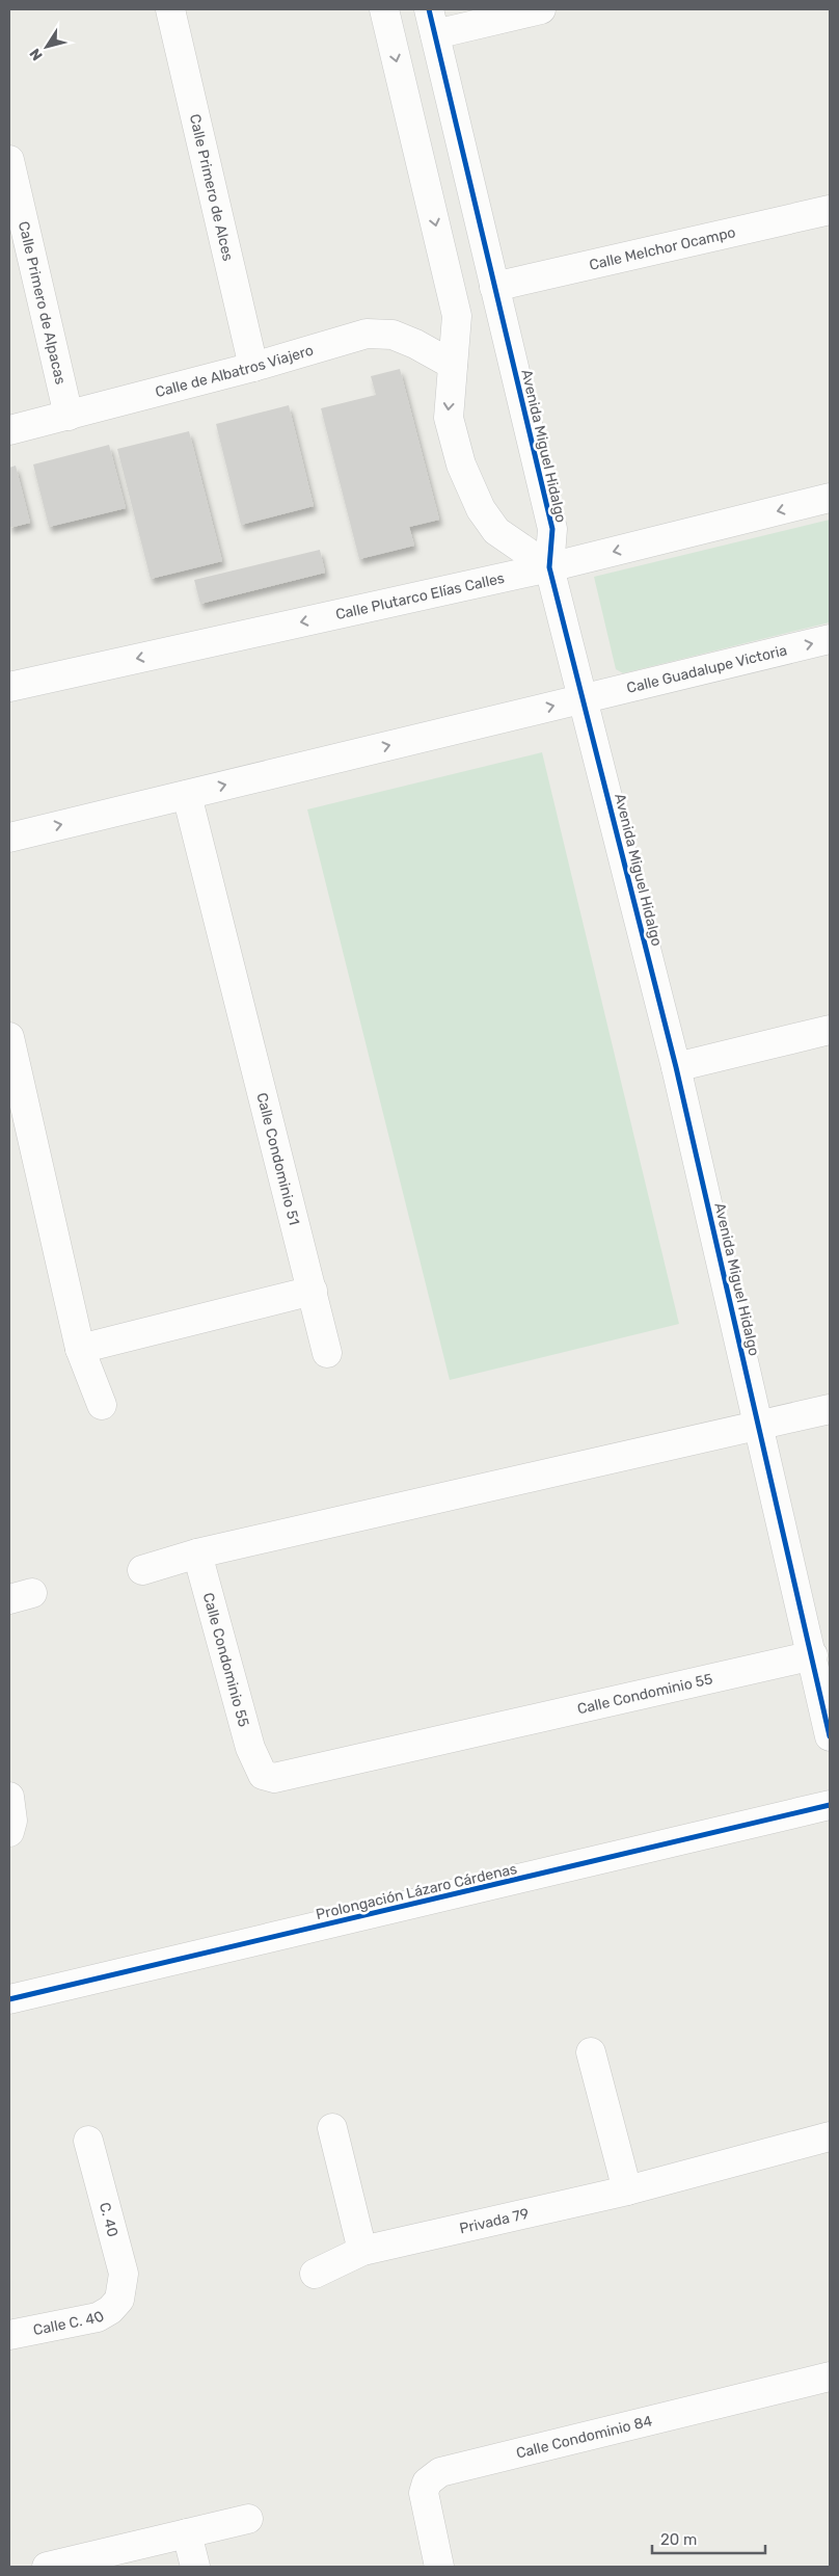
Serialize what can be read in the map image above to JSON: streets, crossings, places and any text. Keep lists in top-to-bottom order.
{
  "streets": {
    "street": [
      "Calle Primero de Alces",
      "Calle Melchor Ocampo",
      "Calle Primero de Alpacas",
      "Calle de Albatros Viajero",
      "Avenida Miguel Hidalgo",
      "Calle Plutarco Elías Calles",
      "Calle Guadalupe Victoria",
      "Calle Condominio 51",
      "Calle Condominio 55",
      "Prolongación Lázaro Cárdenas",
      "C. 40",
      "Privada 79",
      "Calle C. 40",
      "Calle Condominio 84"
    ]
  },
  "crossings": [
    ["Calle Primero de Alces", "Calle de Albatros Viajero"],
    ["Calle Melchor Ocampo", "Avenida Miguel Hidalgo"],
    ["Calle Primero de Alpacas", "Calle de Albatros Viajero"],
    ["Avenida Miguel Hidalgo", "Calle Plutarco Elías Calles"],
    ["Avenida Miguel Hidalgo", "Calle Guadalupe Victoria"],
    ["Avenida Miguel Hidalgo", "Calle Condominio 55"],
    ["C. 40", "Calle C. 40"]
  ],
  "one_way": ["Calle Guadalupe Victoria"],
  "scale_bar": "20 m",
  "north": "bottom left"
}
